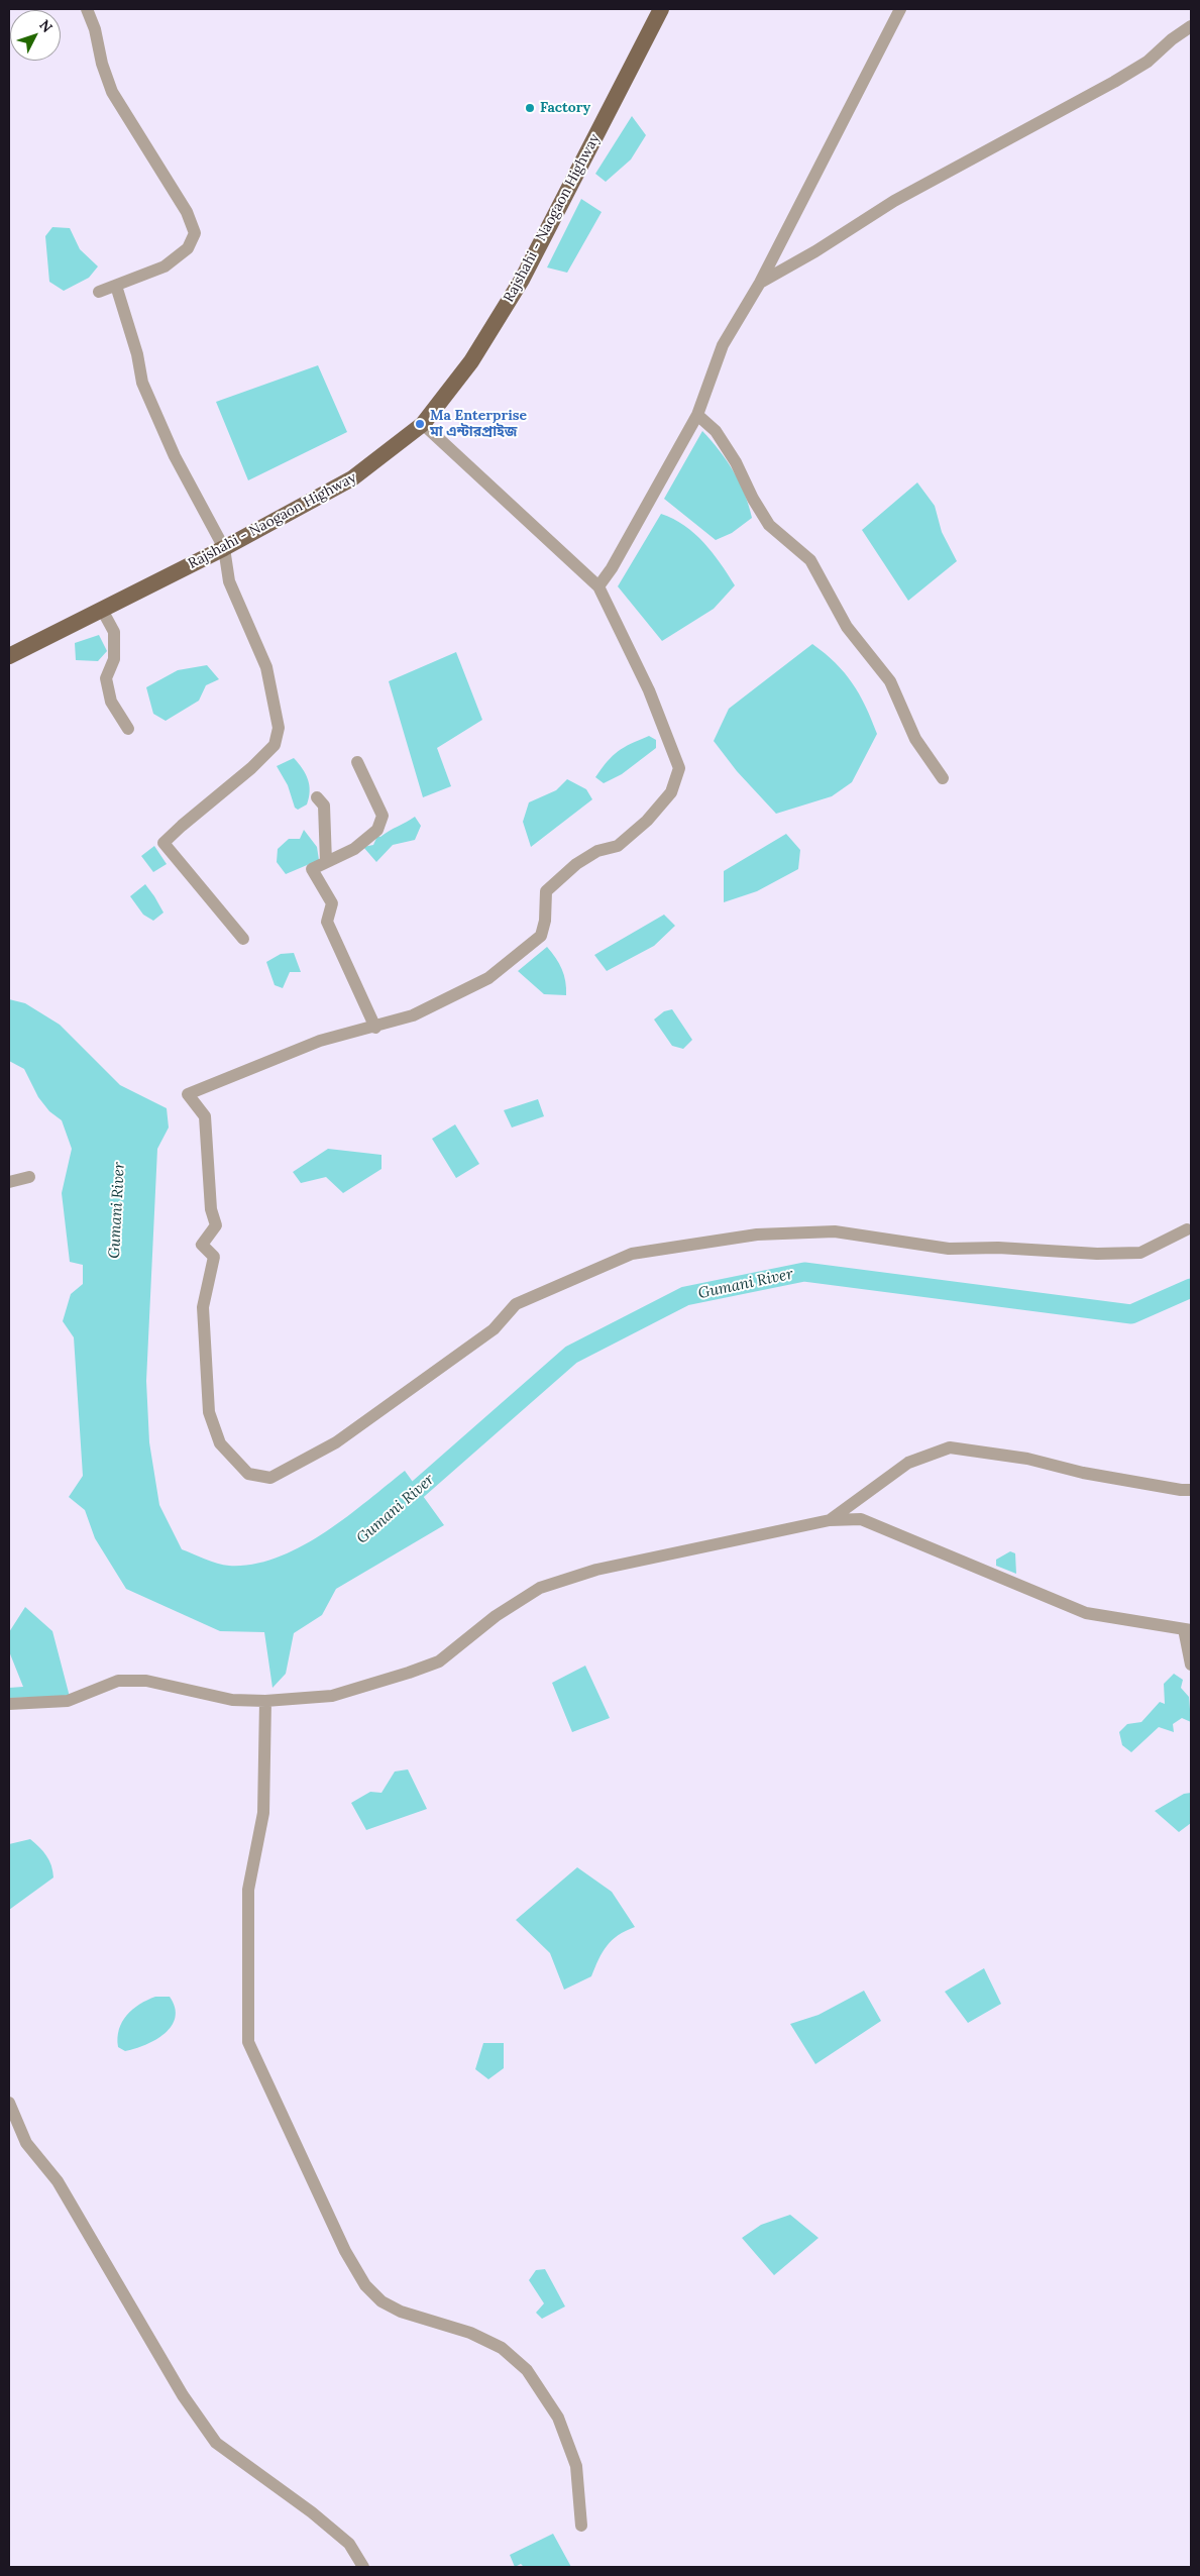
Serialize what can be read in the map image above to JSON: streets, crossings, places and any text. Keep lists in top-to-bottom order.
{
  "streets": {
    "main road": ["Rajshahi - Naogaon Highway"]
  },
  "water": ["Gumani River"],
  "places": ["Factory", "Ma Enterprise মা এন্টারপ্রাইজ"],
  "north": "top right"
}
